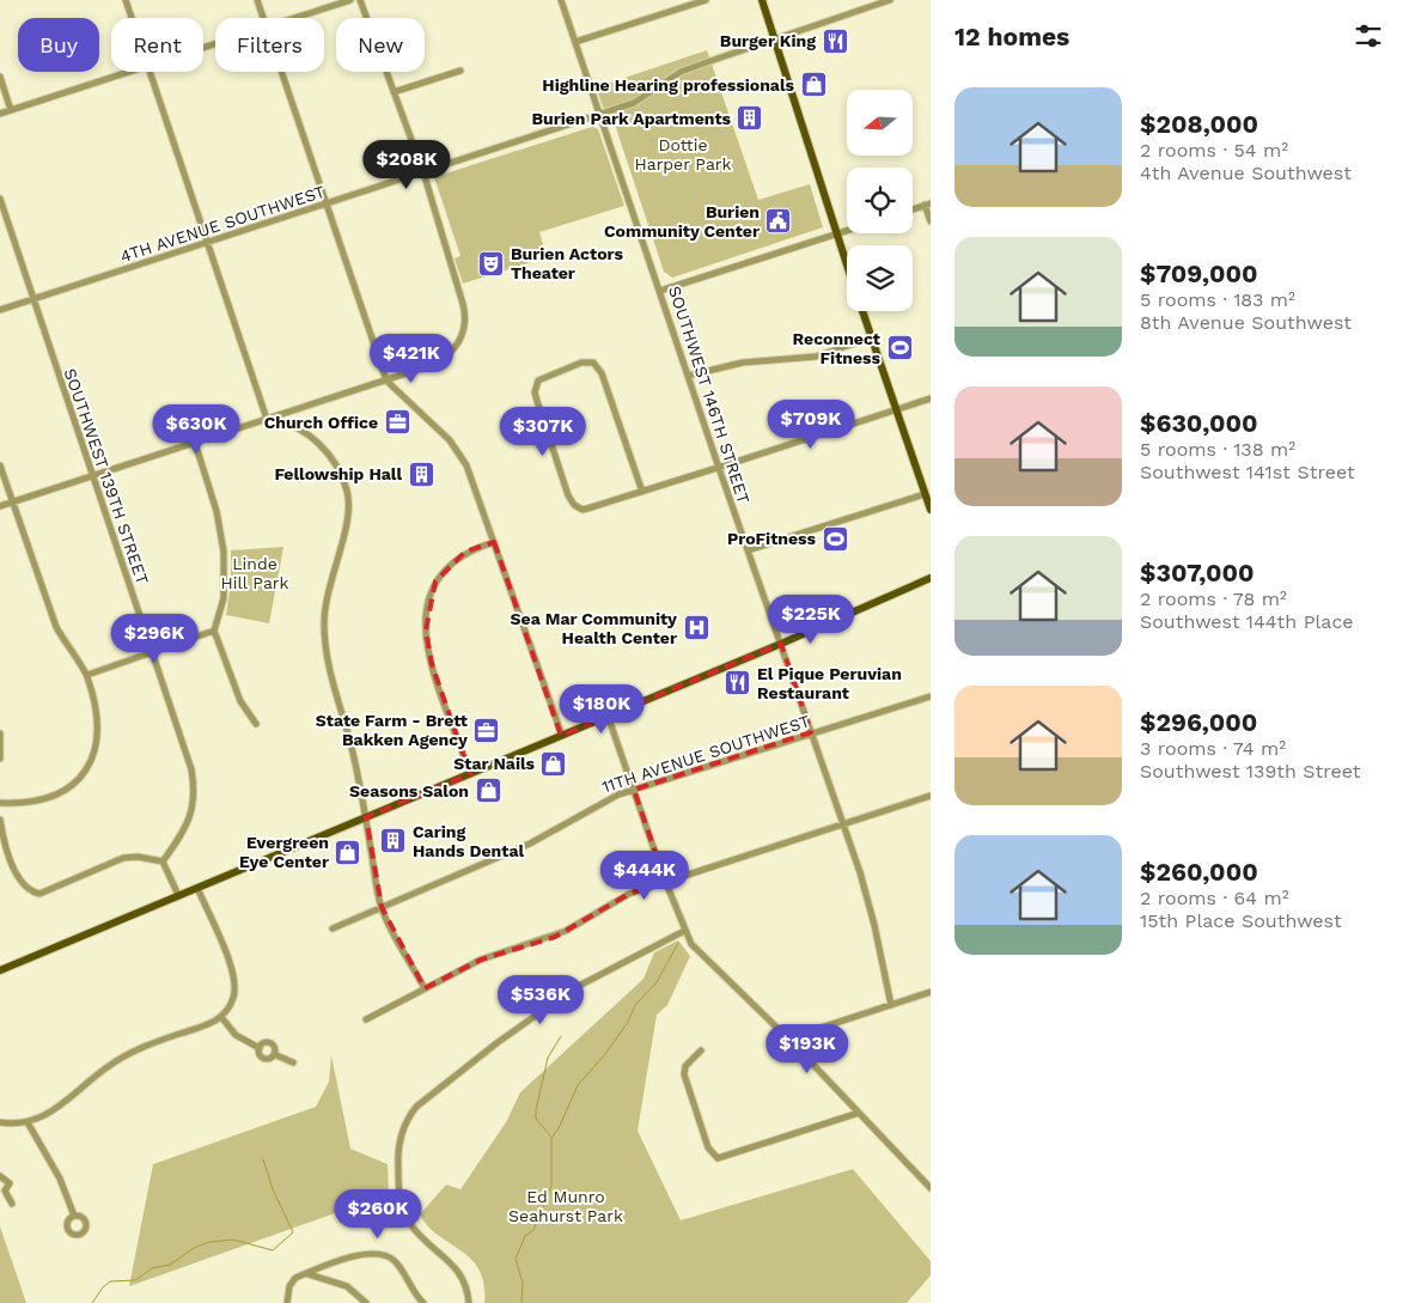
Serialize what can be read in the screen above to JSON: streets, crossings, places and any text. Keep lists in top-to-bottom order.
{
  "streets": {
    "street": [
      "4TH AVENUE SOUTHWEST",
      "SOUTHWEST 146TH STREET",
      "SOUTHWEST 139TH STREET",
      "11TH AVENUE SOUTHWEST"
    ]
  },
  "crossings": [
    ["4TH AVENUE SOUTHWEST", "SOUTHWEST 146TH STREET"],
    ["4TH AVENUE SOUTHWEST", "SOUTHWEST 139TH STREET"],
    ["SOUTHWEST 146TH STREET", "11TH AVENUE SOUTHWEST"]
  ],
  "parks": ["Dottie Harper Park", "Linde Hill Park", "Ed Munro Seahurst Park"],
  "places": {
    "restaurant": ["Burger King", "El Pique Peruvian Restaurant"],
    "shop": [
      "Highline Hearing professionals",
      "Star Nails",
      "Seasons Salon",
      "Evergreen Eye Center"
    ],
    "building": ["Burien Park Apartments", "Fellowship Hall", "Caring Hands Dental"],
    "public building": ["Burien Community Center"],
    "theatre": ["Burien Actors Theater"],
    "sports": ["Reconnect Fitness", "ProFitness"],
    "office": ["Church Office", "State Farm - Brett Bakken Agency"],
    "hospital": ["Sea Mar Community Health Center"]
  },
  "north": "left",
  "page": {
    "heading": "12 homes",
    "chip": [
      "Buy",
      "Rent",
      "Filters",
      "New"
    ],
    "list": [
      {
        "name": "$208,000",
        "note": "2 rooms · 54 m² · 4th Avenue Southwest"
      },
      {
        "name": "$709,000",
        "note": "5 rooms · 183 m² · 8th Avenue Southwest"
      },
      {
        "name": "$630,000",
        "note": "5 rooms · 138 m² · Southwest 141st Street"
      },
      {
        "name": "$307,000",
        "note": "2 rooms · 78 m² · Southwest 144th Place"
      },
      {
        "name": "$296,000",
        "note": "3 rooms · 74 m² · Southwest 139th Street"
      },
      {
        "name": "$260,000",
        "note": "2 rooms · 64 m² · 15th Place Southwest"
      }
    ],
    "price": [
      "$208K",
      "$421K",
      "$709K",
      "$630K",
      "$307K",
      "$225K",
      "$296K",
      "$180K",
      "$444K",
      "$536K",
      "$193K",
      "$260K"
    ]
  }
}
